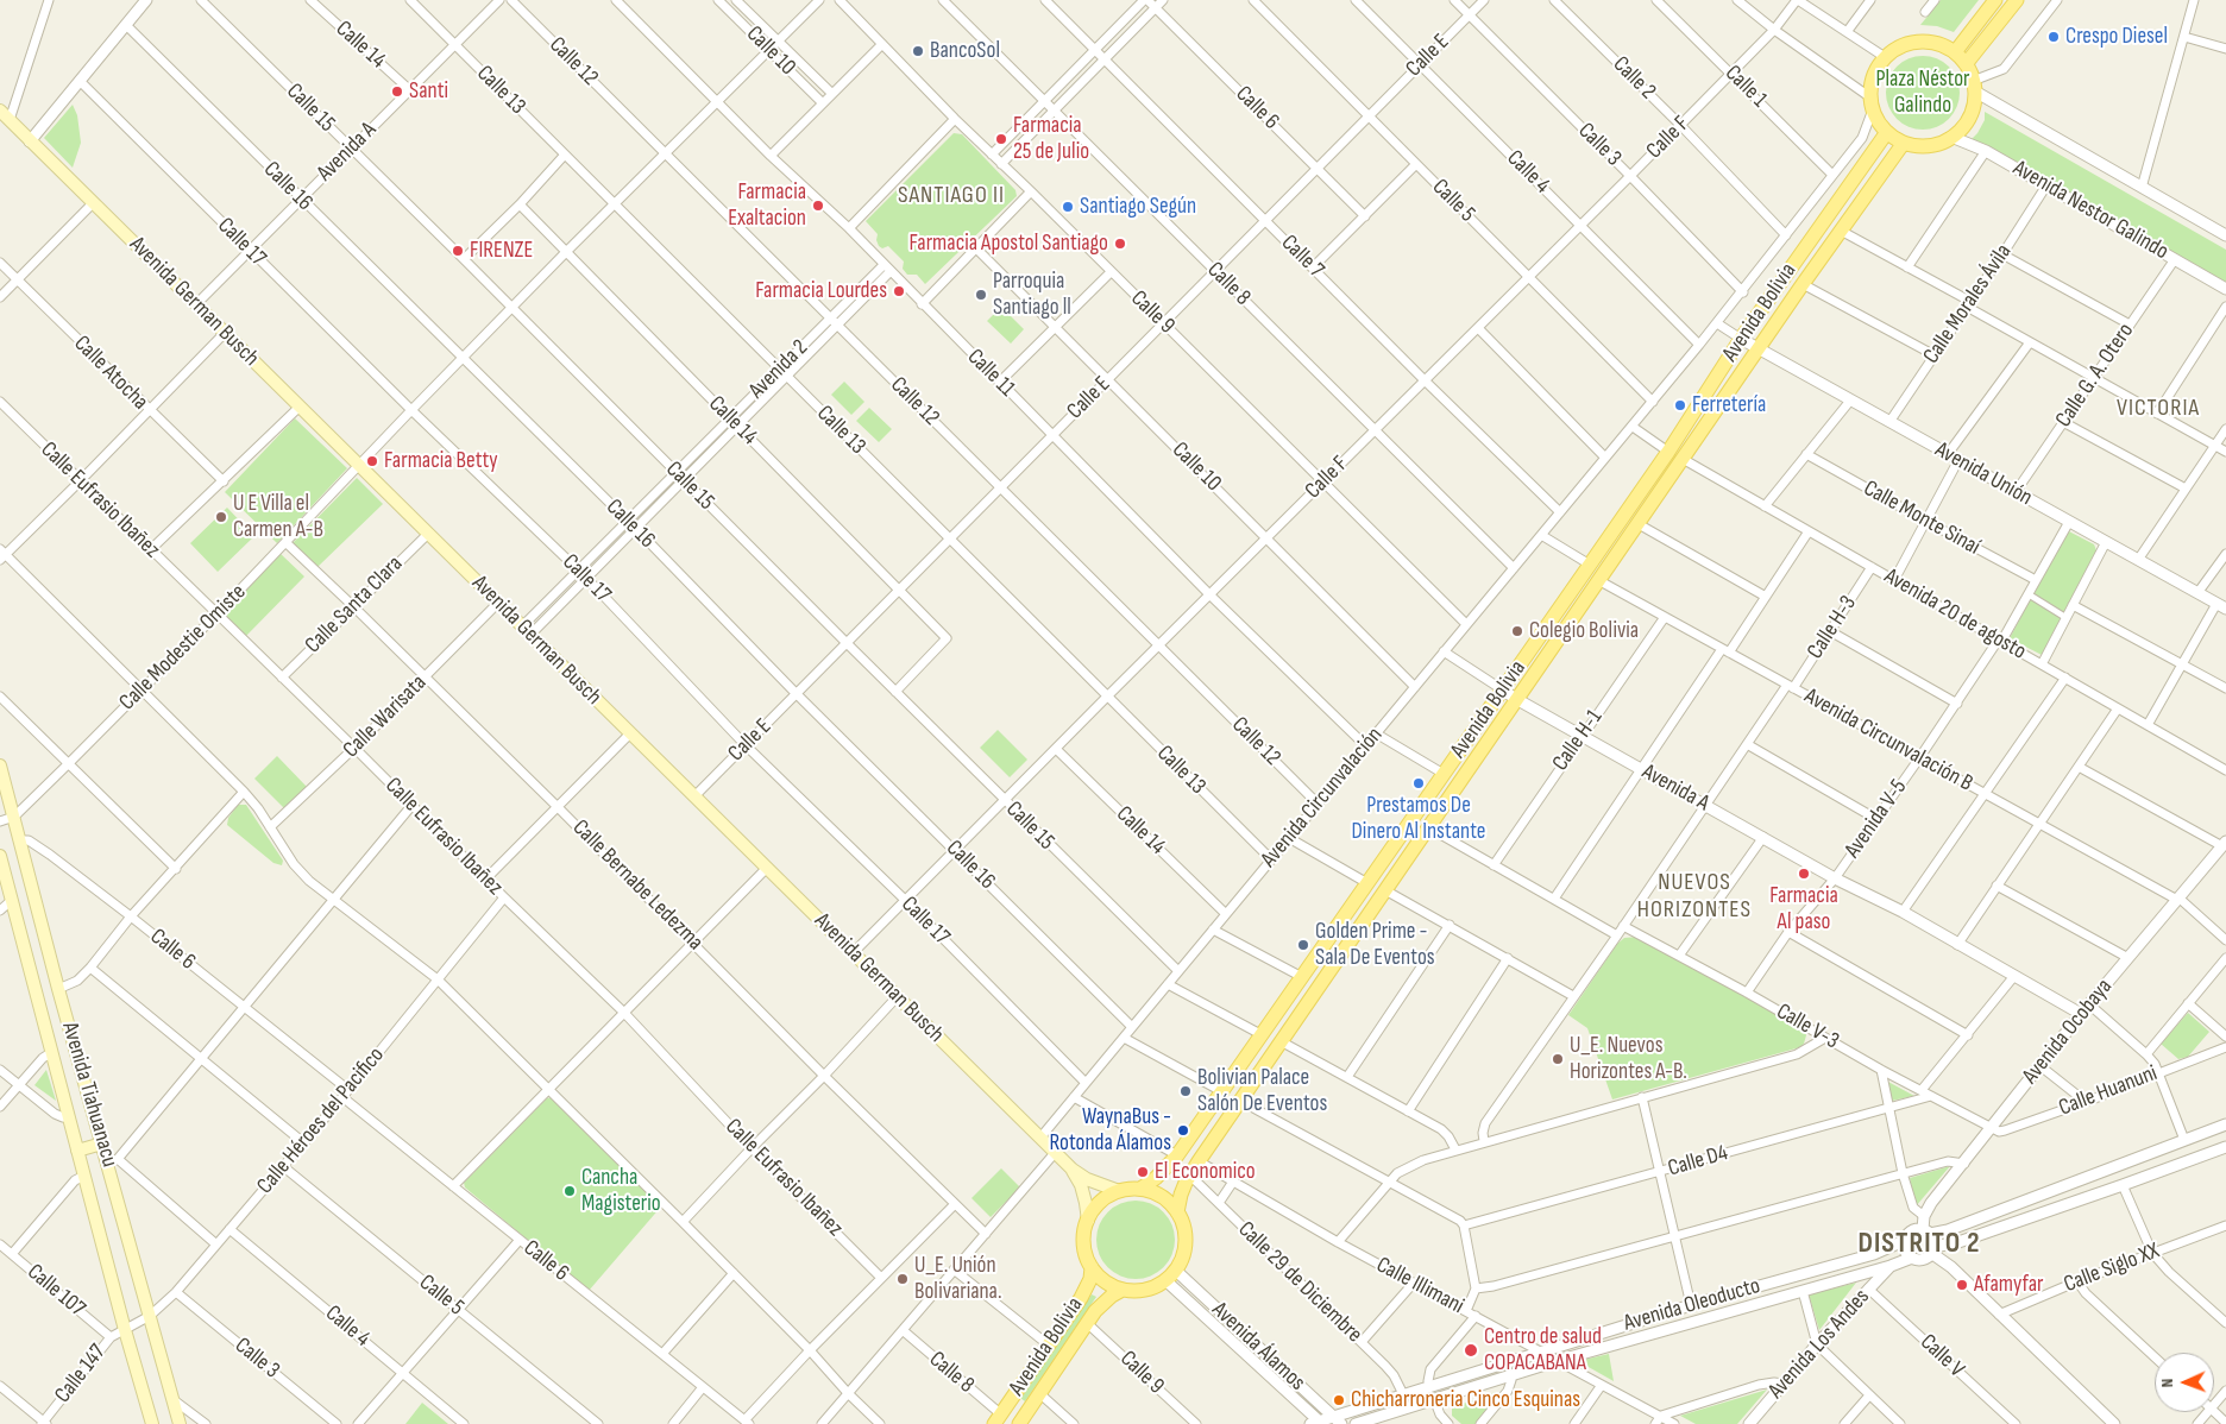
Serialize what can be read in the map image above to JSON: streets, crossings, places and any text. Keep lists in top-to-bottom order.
{
  "streets": {
    "main road": ["Avenida German Busch", "Avenida Bolivia", "Avenida Tiahuanacu"],
    "street": [
      "Calle 14",
      "Calle 10",
      "Calle E",
      "Calle 12",
      "Calle 2",
      "Calle 1",
      "Calle 13",
      "Calle 15",
      "Calle 6",
      "Calle F",
      "Calle 3",
      "Avenida A",
      "Calle 4",
      "Calle 16",
      "Calle 5",
      "Avenida Nestor Galindo",
      "Calle 17",
      "Calle 7",
      "Calle 8",
      "Calle Morales Ávila",
      "Calle 9",
      "Avenida 2",
      "Calle Atocha",
      "Calle 11",
      "Calle G. A. Otero",
      "Avenida Unión",
      "Calle Eufrasio Ibañez",
      "Calle Monte Sinaí",
      "Calle Santa Clara",
      "Avenida 20 de agosto",
      "Calle H-3",
      "Calle Modestie Omiste",
      "Calle Warisata",
      "Calle H-1",
      "Avenida Circunvalación B",
      "Avenida Circunvalación",
      "Avenida V-5",
      "Calle Bernabe Ledezma",
      "Calle V-3",
      "Avenida Ocobaya",
      "Calle Huanuni",
      "Calle Héroes del Pacifico",
      "Calle D4",
      "Calle Siglo XX",
      "Calle 29 de Diciembre",
      "Calle Illimani",
      "Calle 107",
      "Avenida Oleoducto",
      "Avenida Los Andes",
      "Avenida Álamos",
      "Calle V",
      "Calle 147"
    ]
  },
  "crossings": [
    ["Calle 14", "Calle E"],
    ["Calle 14", "Calle 15"],
    ["Calle 14", "Calle F"],
    ["Calle 14", "Avenida A"],
    ["Calle 14", "Avenida 2"],
    ["Calle 14", "Calle Modestie Omiste"],
    ["Calle 14", "Avenida Circunvalación"],
    ["Calle 10", "Calle E"],
    ["Calle 10", "Calle F"],
    ["Calle 10", "Calle Modestie Omiste"],
    ["Calle 10", "Avenida Circunvalación"],
    ["Calle E", "Calle 12"],
    ["Calle E", "Calle 13"],
    ["Calle E", "Calle 15"],
    ["Calle E", "Calle 6"],
    ["Calle E", "Calle 3"],
    ["Calle E", "Calle 4"],
    ["Calle E", "Calle 16"],
    ["Calle E", "Calle 5"],
    ["Calle E", "Calle 17"],
    ["Calle E", "Calle 7"],
    ["Calle E", "Calle 8"],
    ["Calle E", "Avenida German Busch"],
    ["Calle E", "Calle 9"],
    ["Calle E", "Calle 11"],
    ["Calle 12", "Calle F"],
    ["Calle 12", "Avenida 2"],
    ["Calle 12", "Calle Modestie Omiste"],
    ["Calle 12", "Avenida Circunvalación"],
    ["Calle 2", "Calle F"],
    ["Calle 2", "Avenida Circunvalación"],
    ["Calle 1", "Calle F"],
    ["Calle 1", "Avenida Circunvalación"],
    ["Calle 13", "Calle F"],
    ["Calle 13", "Avenida A"],
    ["Calle 13", "Avenida 2"],
    ["Calle 13", "Calle Modestie Omiste"],
    ["Calle 13", "Avenida Circunvalación"],
    ["Calle 15", "Calle F"],
    ["Calle 15", "Avenida A"],
    ["Calle 15", "Avenida 2"],
    ["Calle 15", "Calle Modestie Omiste"],
    ["Calle 15", "Avenida Circunvalación"],
    ["Calle 6", "Avenida Tiahuanacu"],
    ["Calle 6", "Calle Héroes del Pacifico"],
    ["Calle F", "Calle 3"],
    ["Calle F", "Calle 4"],
    ["Calle F", "Calle 16"],
    ["Calle F", "Calle 5"],
    ["Calle F", "Calle 17"],
    ["Calle F", "Calle 7"],
    ["Calle F", "Calle 8"],
    ["Calle F", "Avenida German Busch"],
    ["Calle F", "Calle 9"],
    ["Calle F", "Calle 11"],
    ["Calle 3", "Avenida Circunvalación"],
    ["Calle 3", "Calle Héroes del Pacifico"],
    ["Avenida A", "Calle 16"],
    ["Avenida A", "Calle 17"],
    ["Avenida A", "Avenida German Busch"],
    ["Avenida A", "Avenida Bolivia"],
    ["Avenida A", "Calle H-3"],
    ["Avenida A", "Calle H-1"],
    ["Avenida A", "Avenida V-5"],
    ["Avenida A", "Avenida Ocobaya"],
    ["Calle 4", "Avenida Circunvalación"],
    ["Calle 4", "Calle Héroes del Pacifico"],
    ["Calle 16", "Avenida 2"],
    ["Calle 16", "Calle Modestie Omiste"],
    ["Calle 16", "Avenida Circunvalación"],
    ["Calle 5", "Avenida Circunvalación"],
    ["Calle 5", "Calle Héroes del Pacifico"],
    ["Avenida Nestor Galindo", "Calle Morales Ávila"],
    ["Avenida Nestor Galindo", "Avenida Bolivia"],
    ["Avenida Nestor Galindo", "Calle G. A. Otero"],
    ["Avenida Nestor Galindo", "Avenida Circunvalación"],
    ["Calle 17", "Avenida 2"],
    ["Calle 17", "Calle Modestie Omiste"],
    ["Calle 17", "Avenida Circunvalación"],
    ["Calle 7", "Avenida Circunvalación"],
    ["Calle 8", "Avenida Bolivia"],
    ["Calle 8", "Avenida Circunvalación"],
    ["Avenida German Busch", "Avenida Bolivia"],
    ["Avenida German Busch", "Avenida 2"],
    ["Avenida German Busch", "Calle Santa Clara"],
    ["Avenida German Busch", "Calle Modestie Omiste"],
    ["Avenida German Busch", "Calle Warisata"],
    ["Avenida German Busch", "Avenida Circunvalación"],
    ["Avenida German Busch", "Avenida Álamos"],
    ["Calle Morales Ávila", "Avenida Unión"],
    ["Calle 9", "Avenida Bolivia"],
    ["Calle 9", "Avenida Circunvalación"],
    ["Avenida Bolivia", "Avenida Unión"],
    ["Avenida Bolivia", "Avenida 20 de agosto"],
    ["Avenida Bolivia", "Avenida Circunvalación B"],
    ["Avenida Bolivia", "Avenida Circunvalación"],
    ["Avenida Bolivia", "Calle 29 de Diciembre"],
    ["Avenida Bolivia", "Calle Illimani"],
    ["Avenida Bolivia", "Avenida Álamos"],
    ["Avenida 2", "Calle 11"],
    ["Calle 11", "Calle Modestie Omiste"],
    ["Calle 11", "Avenida Circunvalación"],
    ["Calle G. A. Otero", "Avenida Unión"],
    ["Avenida Unión", "Avenida V-5"],
    ["Calle Eufrasio Ibañez", "Calle Santa Clara"],
    ["Calle Eufrasio Ibañez", "Calle Modestie Omiste"],
    ["Calle Eufrasio Ibañez", "Calle Warisata"],
    ["Calle Eufrasio Ibañez", "Calle Héroes del Pacifico"],
    ["Calle Monte Sinaí", "Avenida V-5"],
    ["Calle Santa Clara", "Calle Bernabe Ledezma"],
    ["Avenida 20 de agosto", "Calle H-3"],
    ["Avenida 20 de agosto", "Avenida V-5"],
    ["Calle H-3", "Avenida Circunvalación B"],
    ["Calle H-3", "Calle V-3"],
    ["Calle Modestie Omiste", "Calle Bernabe Ledezma"],
    ["Calle Modestie Omiste", "Avenida Tiahuanacu"],
    ["Calle Warisata", "Calle Bernabe Ledezma"],
    ["Calle H-1", "Avenida Circunvalación B"],
    ["Avenida Circunvalación B", "Avenida V-5"],
    ["Avenida Circunvalación B", "Avenida Ocobaya"],
    ["Avenida V-5", "Calle V-3"],
    ["Calle V-3", "Avenida Ocobaya"],
    ["Calle V-3", "Calle Huanuni"],
    ["Calle V-3", "Calle D4"],
    ["Avenida Ocobaya", "Calle Huanuni"],
    ["Avenida Ocobaya", "Avenida Oleoducto"],
    ["Avenida Tiahuanacu", "Calle Héroes del Pacifico"],
    ["Avenida Tiahuanacu", "Calle 147"],
    ["Calle Héroes del Pacifico", "Calle 147"],
    ["Calle 29 de Diciembre", "Avenida Oleoducto"],
    ["Calle Illimani", "Avenida Oleoducto"],
    ["Calle 107", "Calle 147"],
    ["Avenida Oleoducto", "Avenida Los Andes"],
    ["Avenida Oleoducto", "Avenida Álamos"],
    ["Avenida Los Andes", "Calle V"]
  ],
  "districts": [
    "SANTIAGO II",
    "VICTORIA",
    "NUEVOS HORIZONTES",
    "DISTRITO 2"
  ],
  "parks": ["Plaza Néstor Galindo"],
  "places": [
    "Crespo Diesel",
    "BancoSol",
    "Santi",
    "Farmacia 25 de Julio",
    "Farmacia Exaltacion",
    "Santiago Según",
    "Farmacia Apostol Santiago",
    "FIRENZE",
    "Farmacia Lourdes",
    "Parroquia Santiago ll",
    "Ferretería",
    "Farmacia Betty",
    "U E Villa el Carmen A-B",
    "Colegio Bolivia",
    "Prestamos De Dinero Al Instante",
    "Farmacia Al paso",
    "Golden Prime - Sala De Eventos",
    "U_E. Nuevos Horizontes A-B.",
    "Bolivian Palace Salón De Eventos",
    "WaynaBus - Rotonda Álamos",
    "El Economico",
    "Cancha Magisterio",
    "U_E. Unión Bolivariana.",
    "Afamyfar",
    "Centro de salud COPACABANA",
    "Chicharroneria Cinco Esquinas"
  ],
  "north": "left"
}
